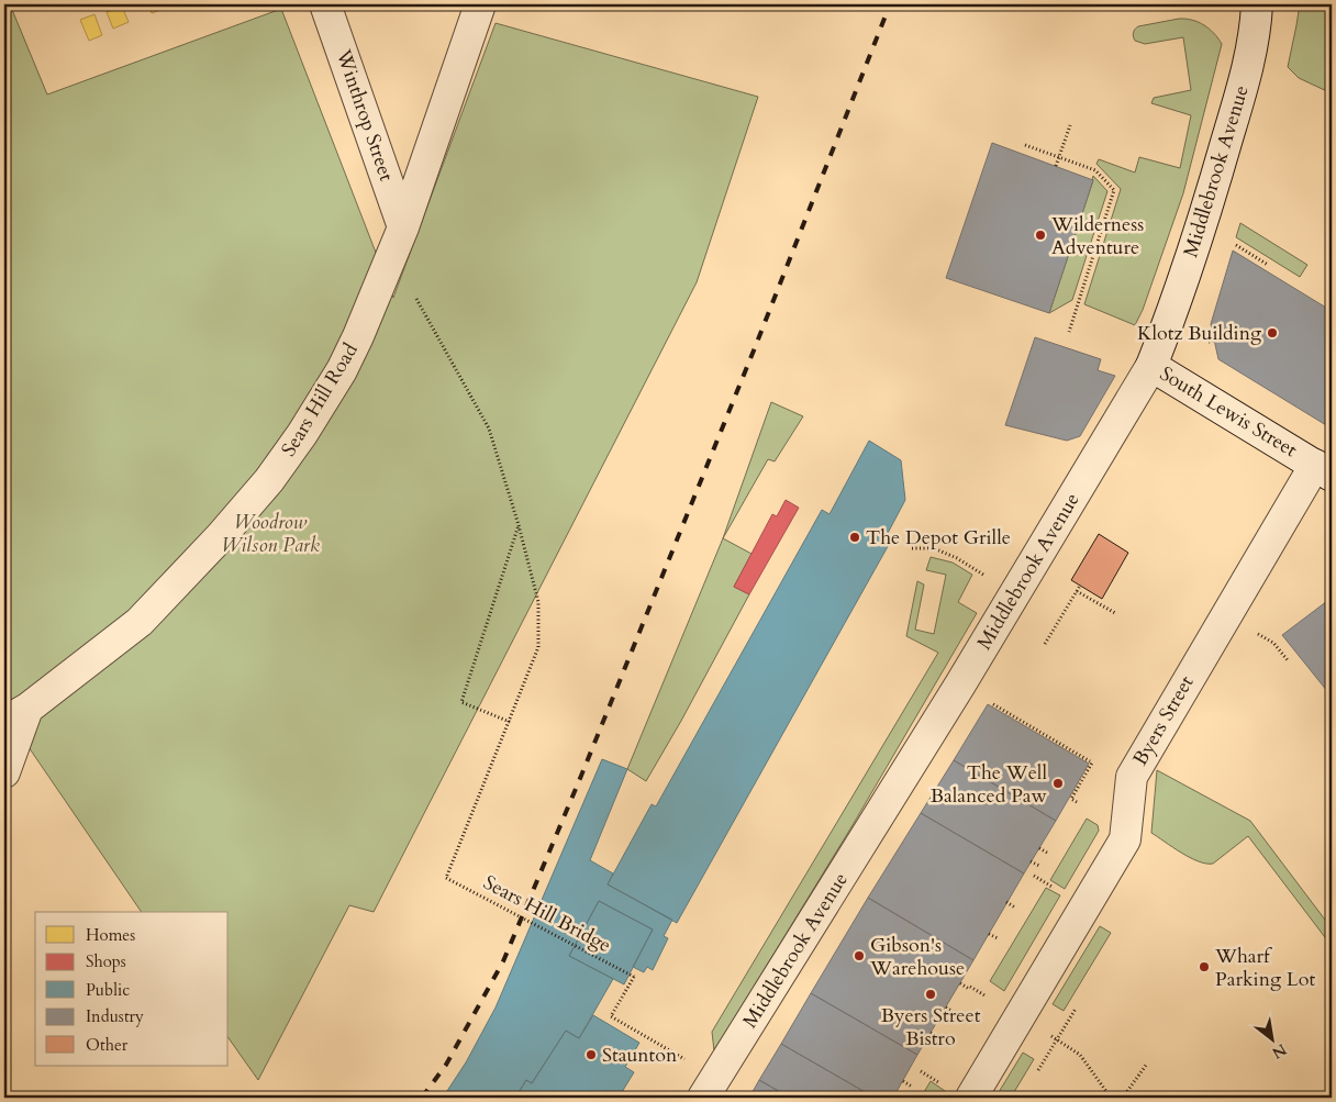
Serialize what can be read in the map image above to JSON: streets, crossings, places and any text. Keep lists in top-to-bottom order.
{
  "streets": {
    "street": [
      "Winthrop Street",
      "Middlebrook Avenue",
      "Sears Hill Road",
      "South Lewis Street",
      "Byers Street"
    ],
    "path": ["Sears Hill Bridge"]
  },
  "crossings": [
    ["Winthrop Street", "Sears Hill Road"],
    ["Middlebrook Avenue", "South Lewis Street"],
    ["South Lewis Street", "Byers Street"]
  ],
  "parks": ["Woodrow Wilson Park"],
  "places": [
    "Wilderness Adventure",
    "Klotz Building",
    "The Depot Grille",
    "The Well Balanced Paw",
    "Gibson's Warehouse",
    "Wharf Parking Lot",
    "Byers Street Bistro",
    "Staunton"
  ],
  "legend": [
    "Homes",
    "Shops",
    "Public",
    "Industry",
    "Other"
  ],
  "north": "bottom right"
}
